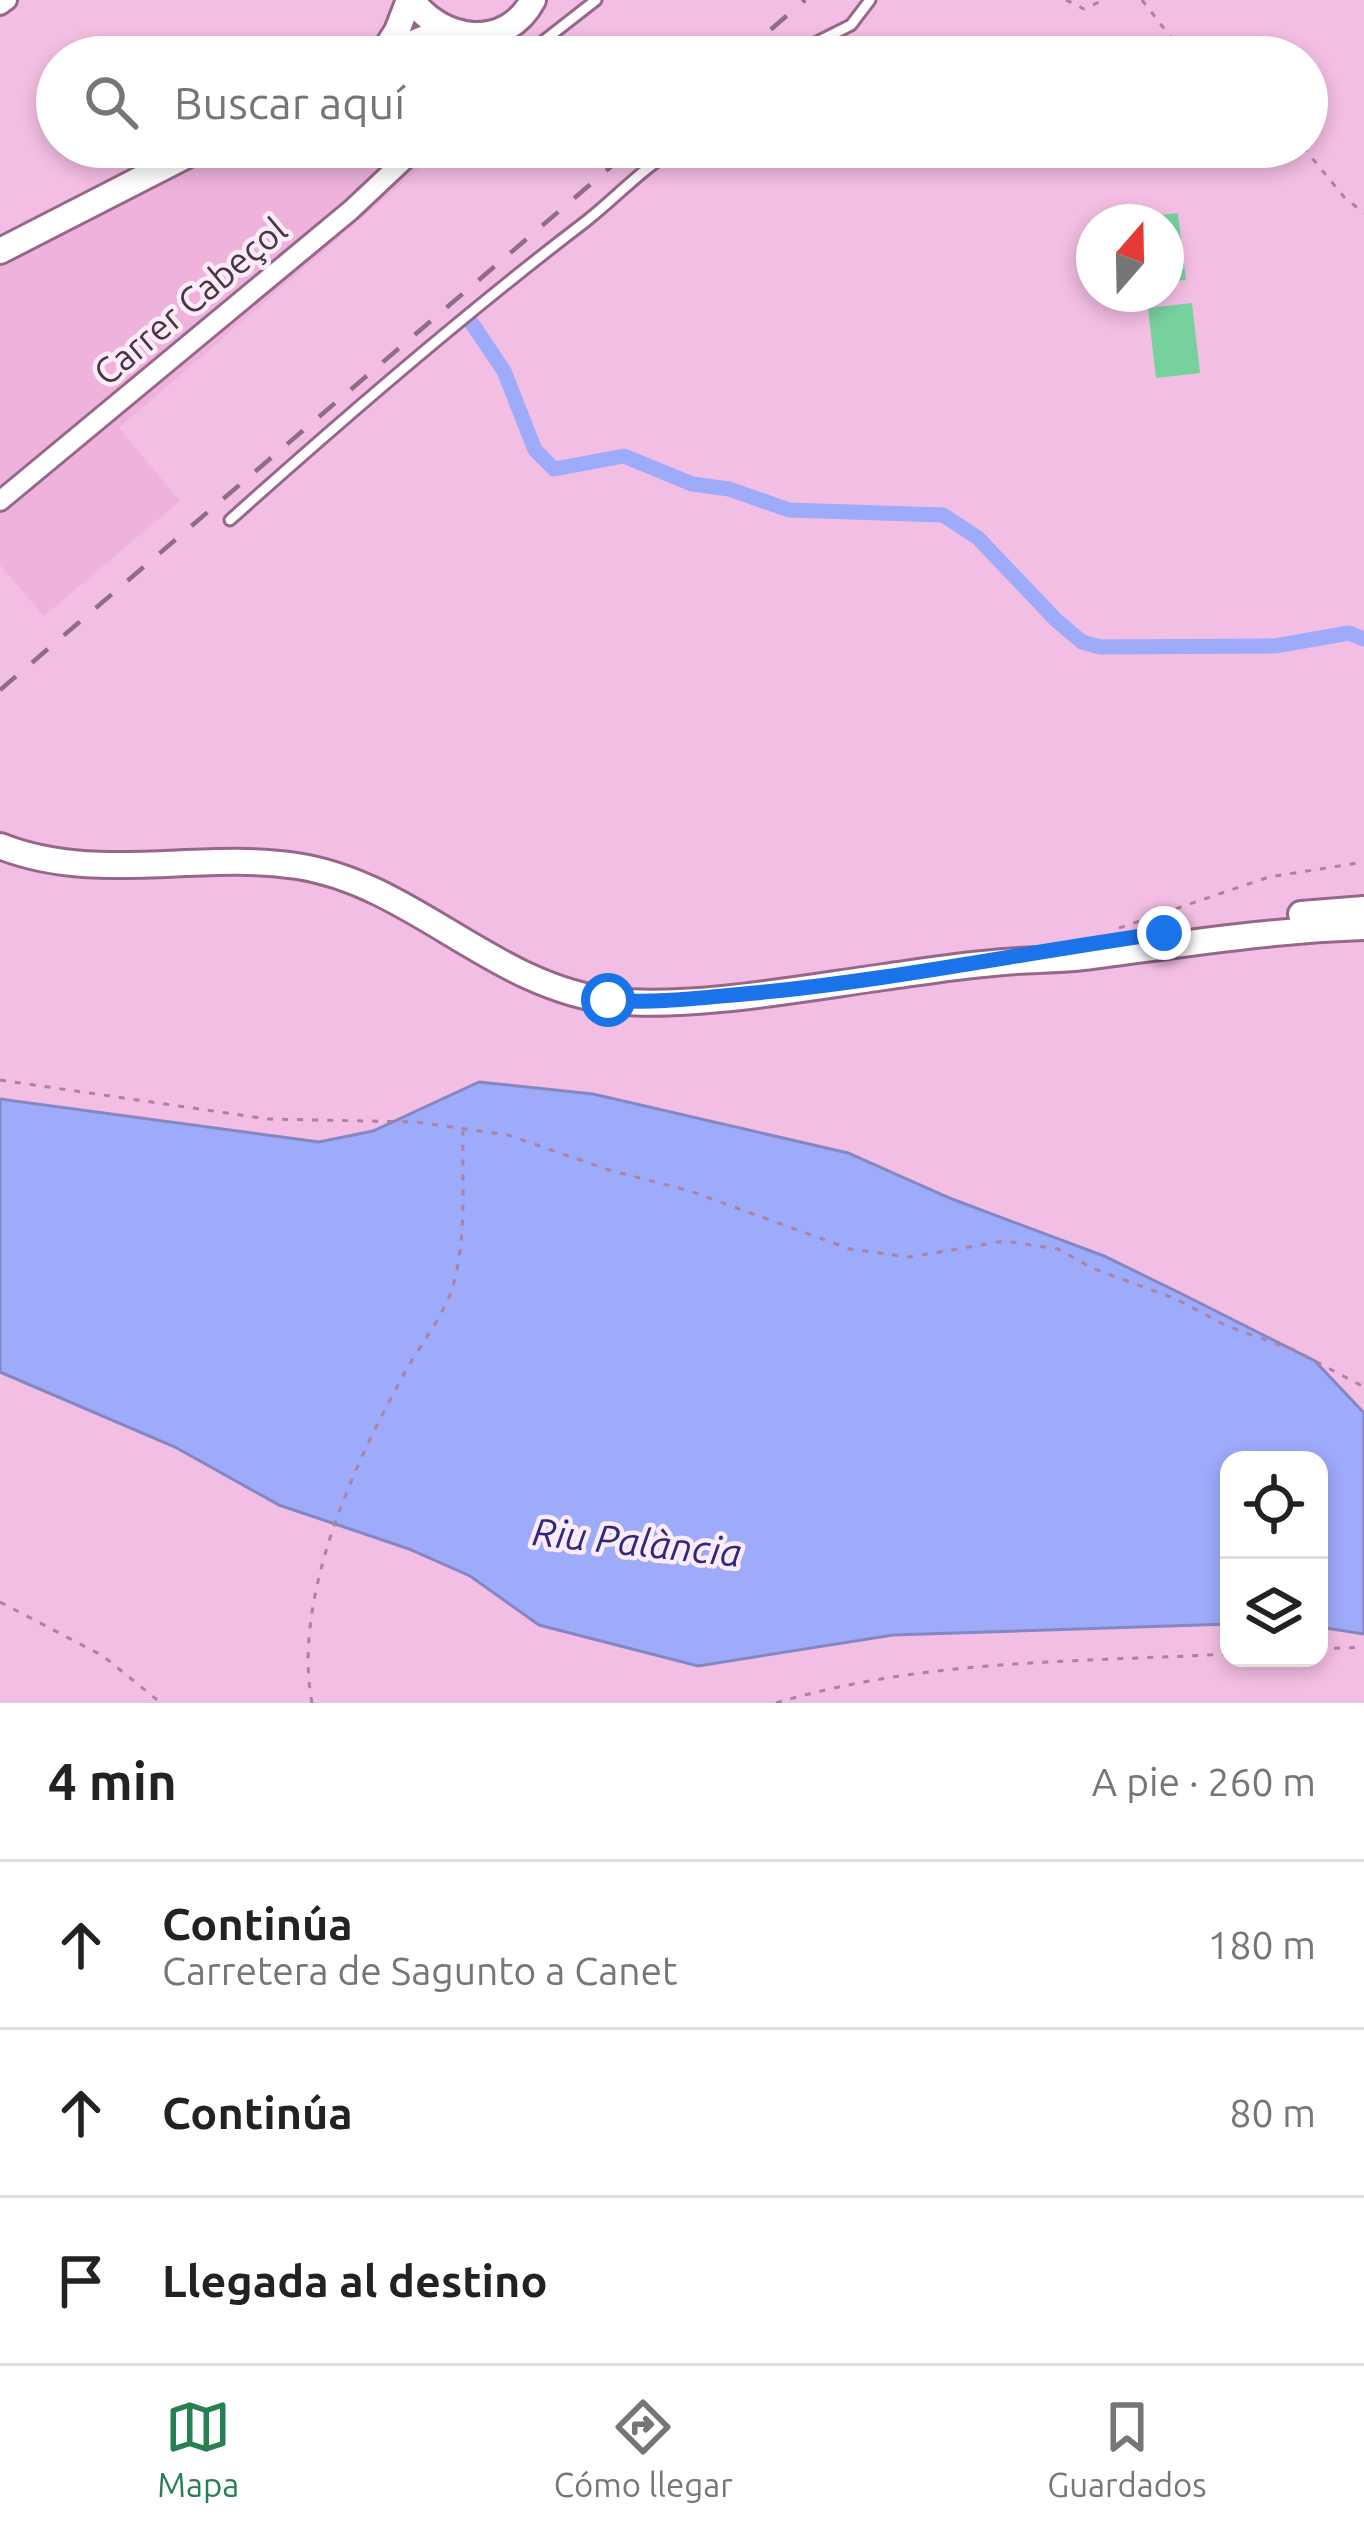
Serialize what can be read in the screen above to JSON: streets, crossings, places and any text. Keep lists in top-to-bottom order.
{
  "streets": {
    "street": ["Carrer Cabeçol"]
  },
  "water": ["Riu Palància"],
  "north": "top",
  "page": {
    "search": "Buscar aquí",
    "heading": ["4 min", "A pie · 260 m"],
    "list": [
      ["Continúa", "Carretera de Sagunto a Canet", "180 m"],
      ["Continúa", "80 m"],
      "Llegada al destino"
    ],
    "nav": ["Mapa", "Cómo llegar", "Guardados"]
  }
}
